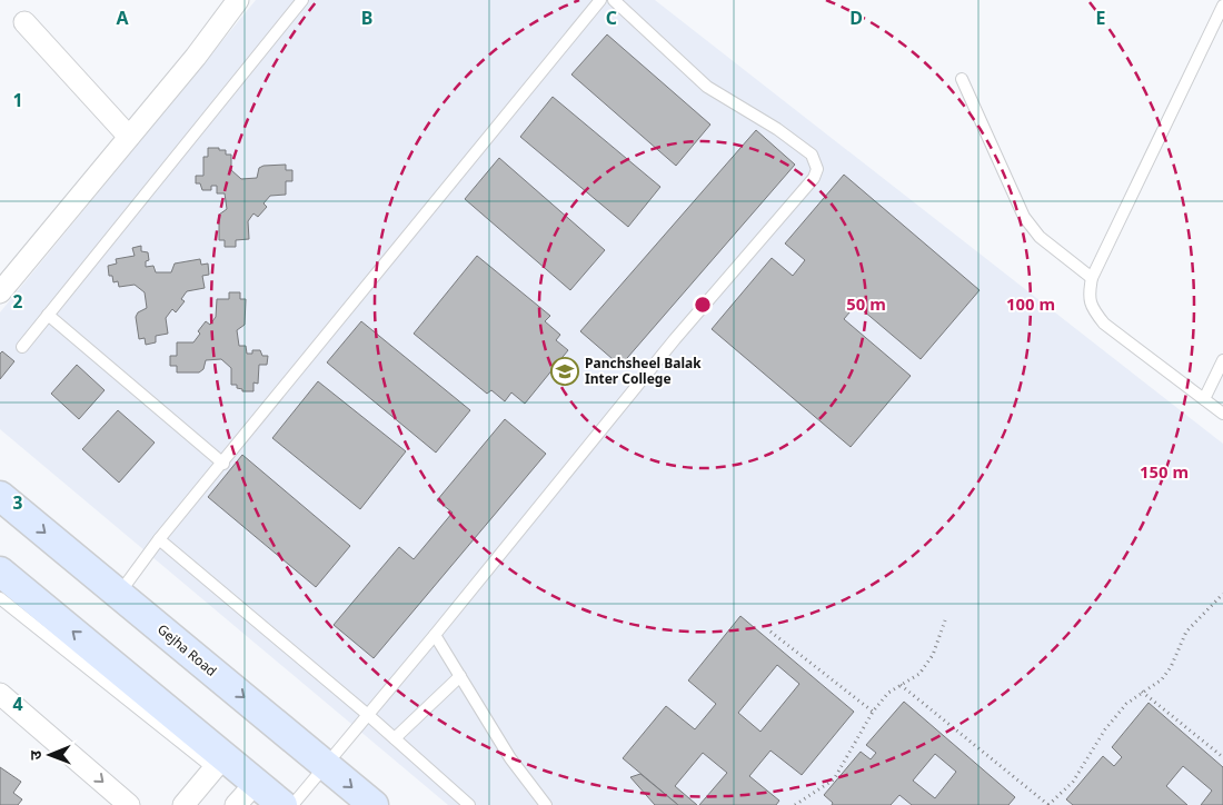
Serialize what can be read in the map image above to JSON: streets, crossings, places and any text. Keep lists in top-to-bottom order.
{
  "streets": {
    "street": ["Gejha Road"]
  },
  "places": {
    "school or university": ["Panchsheel Balak Inter College"]
  },
  "north": "left",
  "grid": {
    "columns": [
      "A",
      "B",
      "C",
      "D",
      "E"
    ],
    "rows": [
      "1",
      "2",
      "3",
      "4"
    ]
  },
  "rings": ["50 m", "100 m", "150 m"]
}
